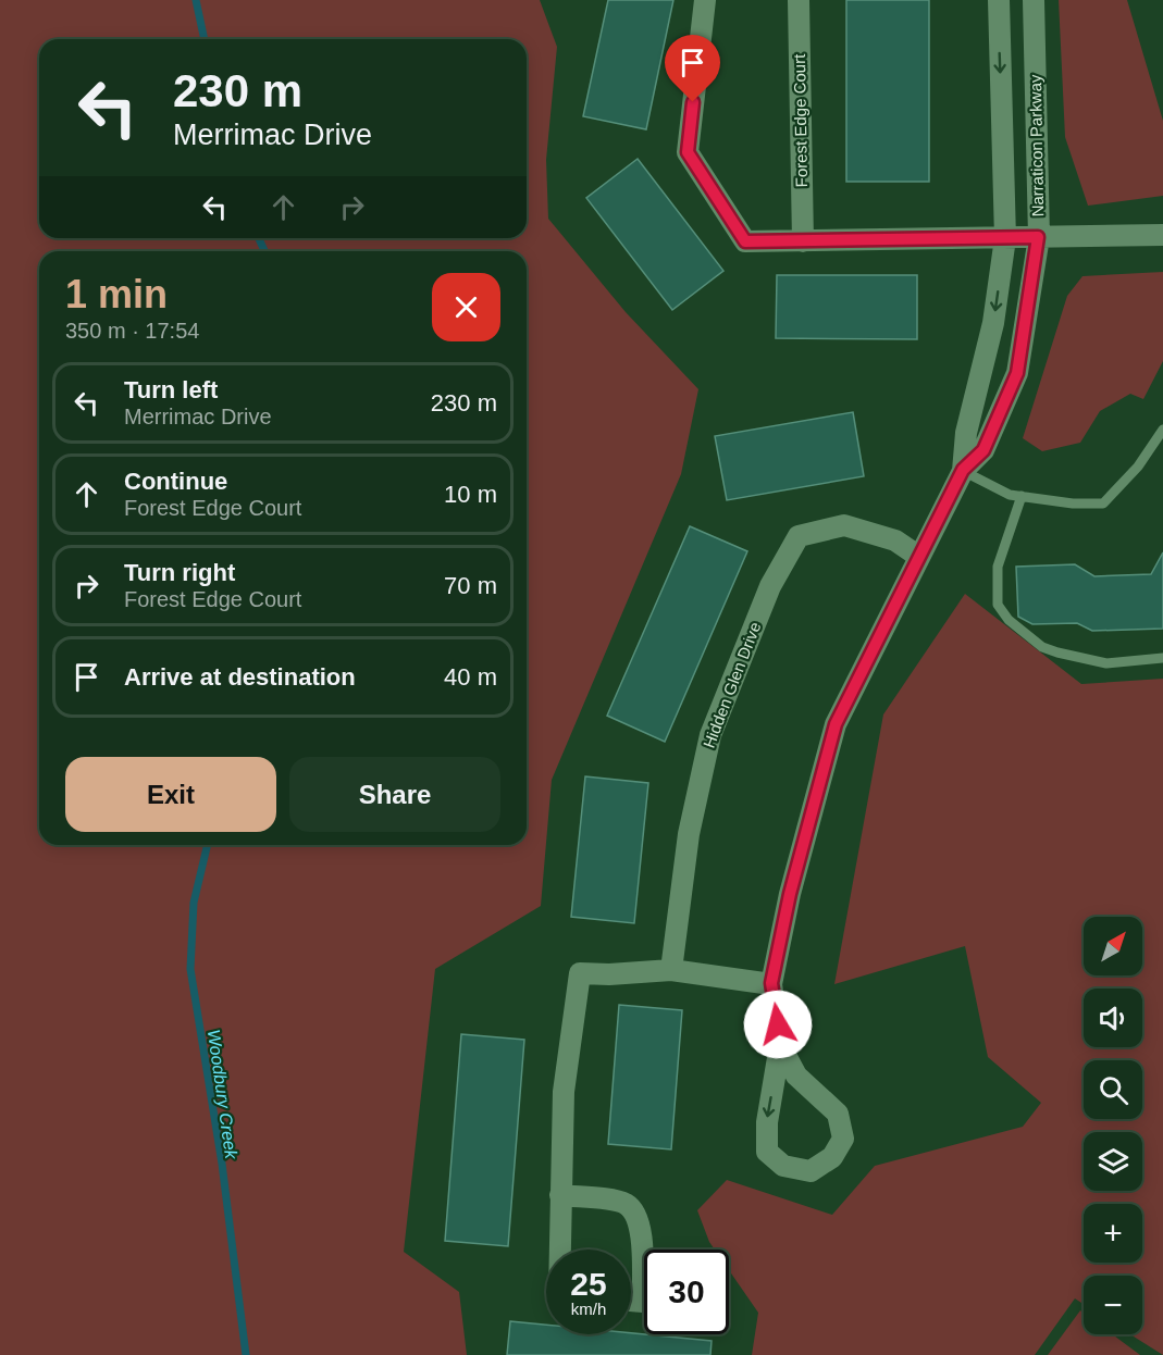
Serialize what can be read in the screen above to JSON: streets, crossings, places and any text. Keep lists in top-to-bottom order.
{
  "streets": {
    "street": ["Forest Edge Court", "Narraticon Parkway", "Hidden Glen Drive"]
  },
  "crossings": [
    ["Narraticon Parkway", "Hidden Glen Drive"]
  ],
  "water": ["Woodbury Creek"],
  "north": "top right",
  "page": {
    "turn": ["230 m", "Merrimac Drive"],
    "heading": ["1 min", "350 m · 17:54"],
    "list": [
      {
        "name": "Turn left",
        "note": "Merrimac Drive",
        "value": "230 m"
      },
      {
        "name": "Continue",
        "note": "Forest Edge Court",
        "value": "10 m"
      },
      {
        "name": "Turn right",
        "note": "Forest Edge Court",
        "value": "70 m"
      },
      {
        "name": "Arrive at destination",
        "value": "40 m"
      }
    ],
    "buttons": ["Exit", "Share"],
    "map_buttons": ["+", "−"],
    "speed": "25 km/h",
    "limit": "30"
  }
}
